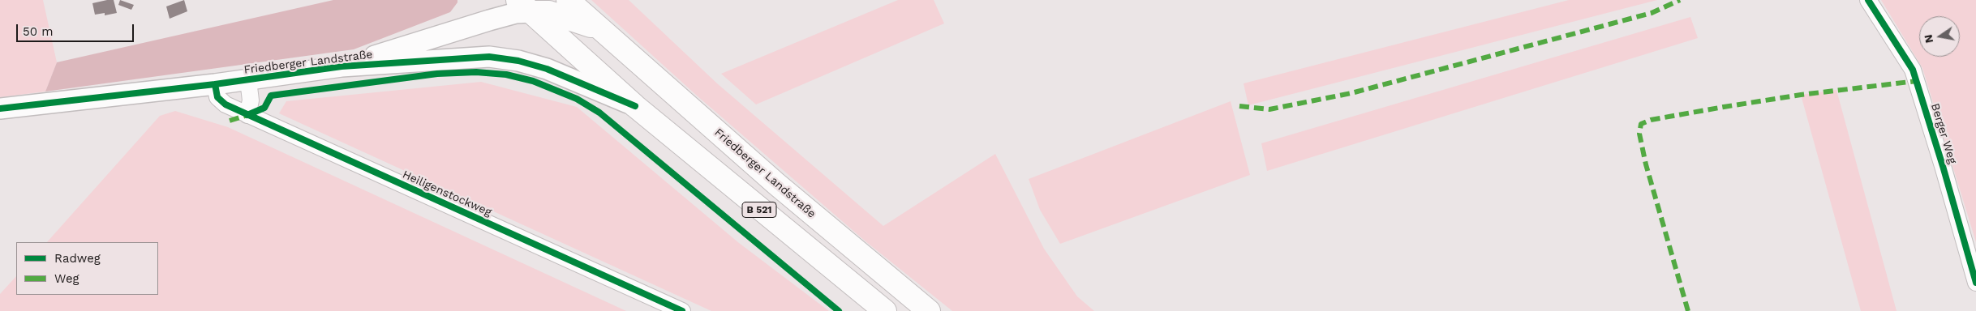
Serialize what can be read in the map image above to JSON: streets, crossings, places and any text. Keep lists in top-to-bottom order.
{
  "streets": {
    "main road": ["Friedberger Landstraße", "B 521"],
    "street": ["Berger Weg", "Heiligenstockweg"]
  },
  "crossings": [
    ["Friedberger Landstraße", "Heiligenstockweg"],
    ["Friedberger Landstraße", "B 521"]
  ],
  "legend": ["Radweg", "Weg"],
  "scale_bar": "50 m",
  "north": "left"
}
